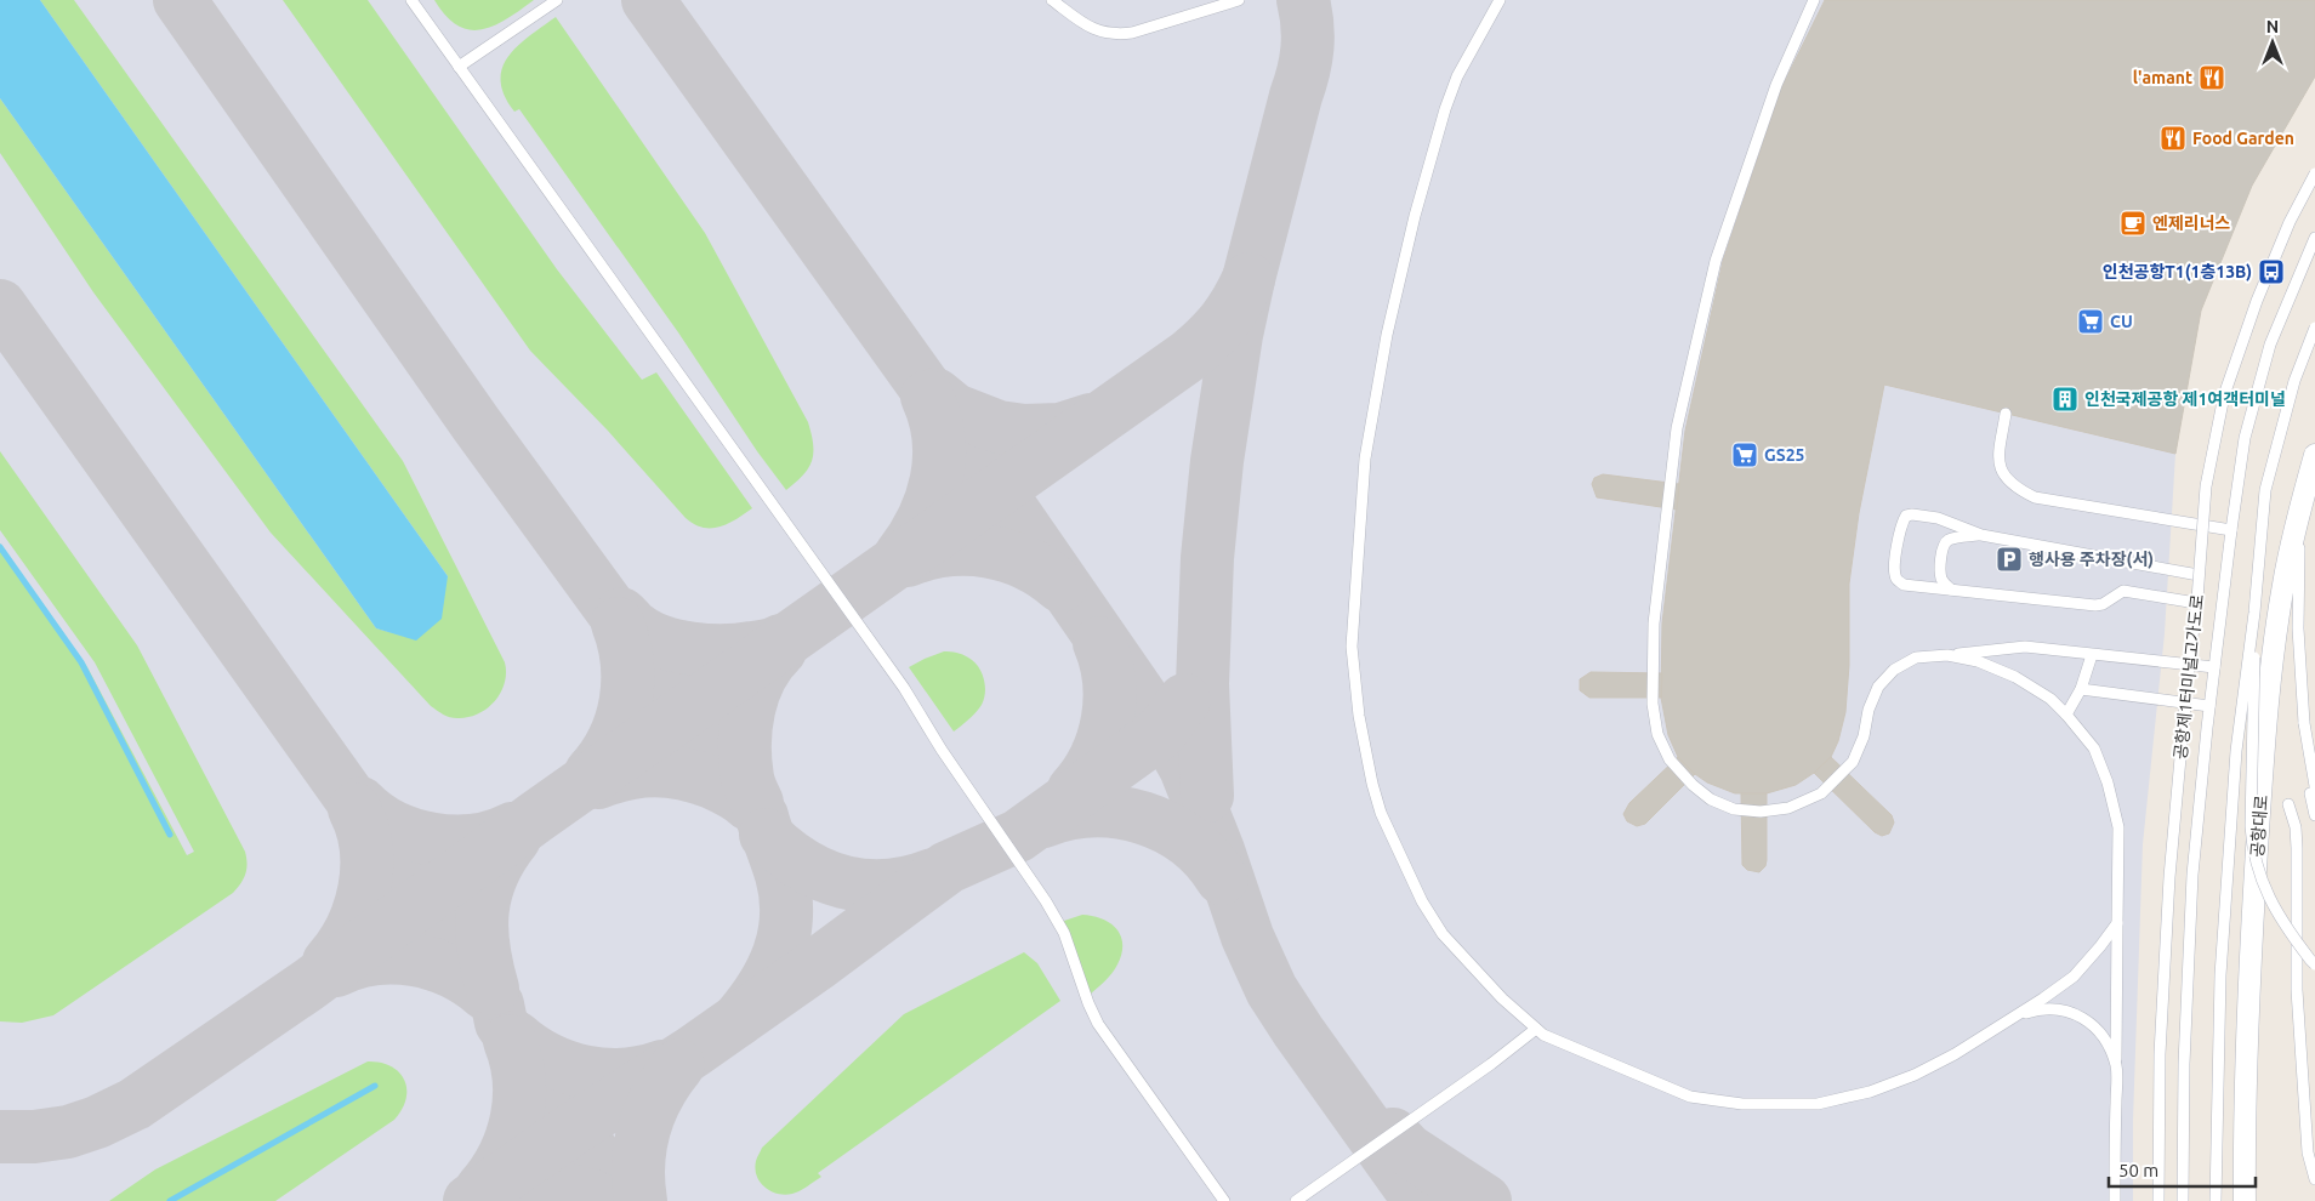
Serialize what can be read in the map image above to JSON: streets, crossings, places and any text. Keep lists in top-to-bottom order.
{
  "streets": {
    "street": ["공항대로"],
    "lane": ["공항제1터미널고가도로"]
  },
  "places": {
    "restaurant": ["l'amant", "Food Garden"],
    "cafe": ["엔제리너스"],
    "bus stop": ["인천공항T1(1층13B)"],
    "supermarket": ["CU", "GS25"],
    "building": ["인천국제공항 제1여객터미널"],
    "parking": ["행사용 주차장(서)"]
  },
  "scale_bar": "50 m",
  "north": "top"
}
